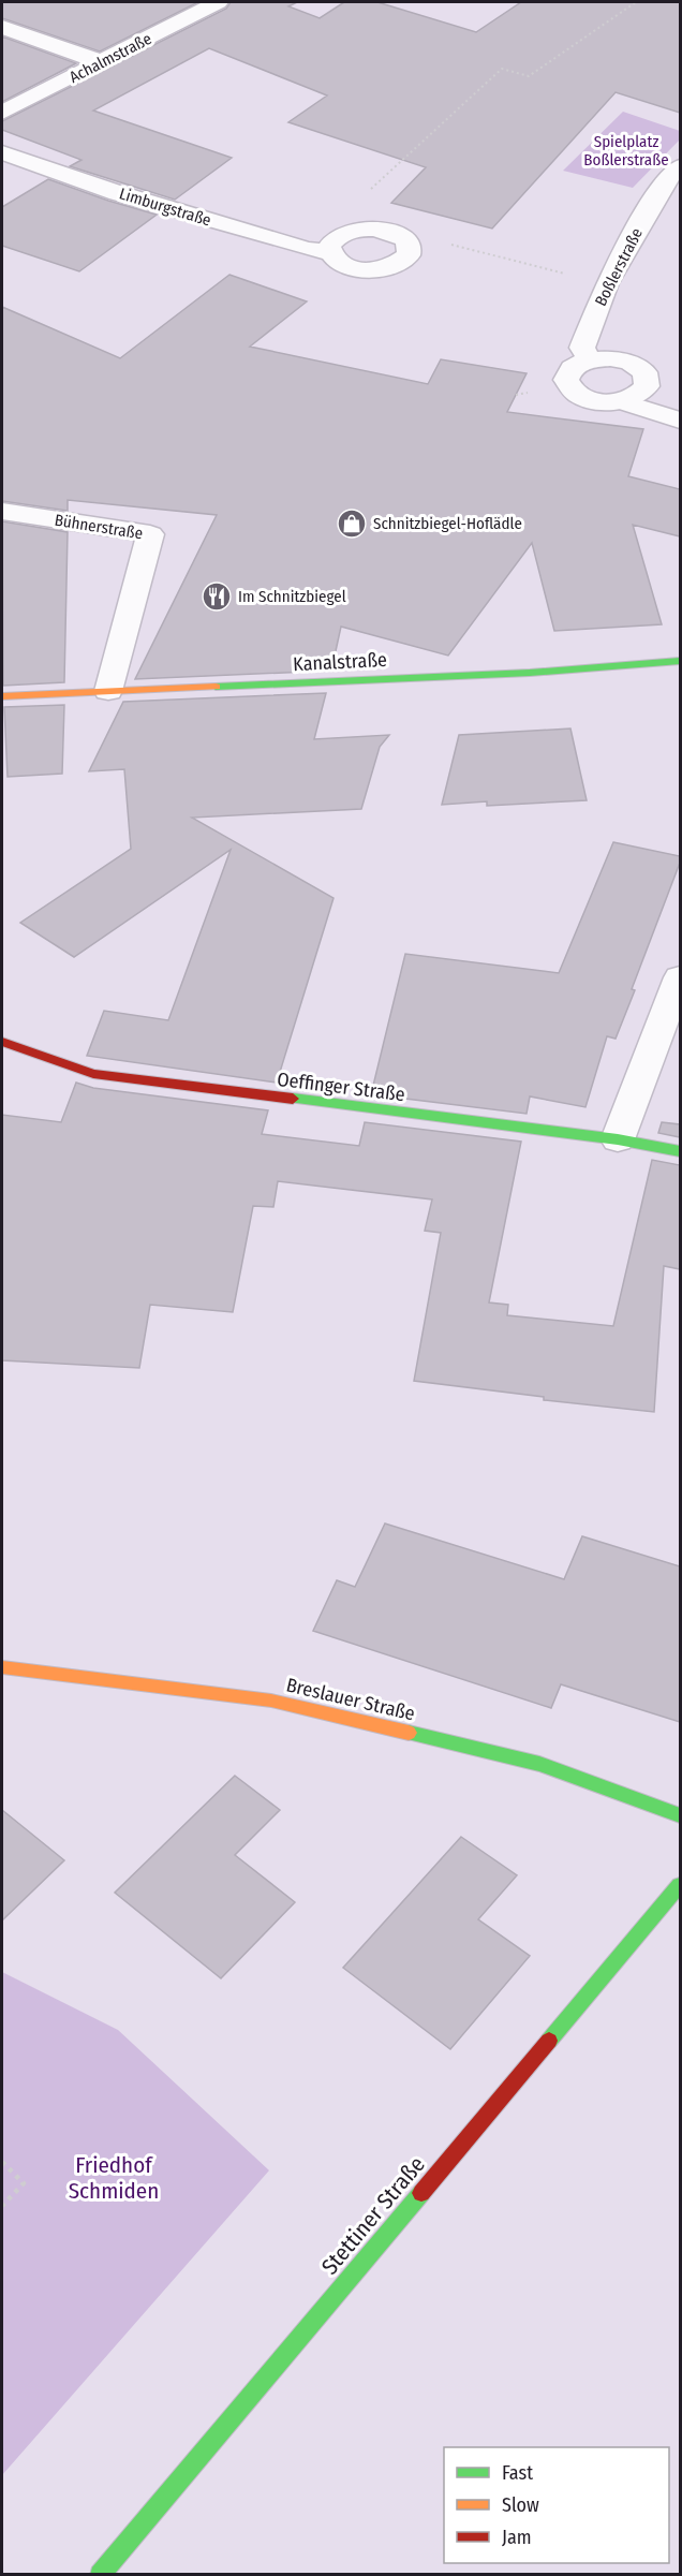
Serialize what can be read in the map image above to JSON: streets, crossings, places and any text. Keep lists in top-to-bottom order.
{
  "streets": {
    "street": [
      "Achalmstraße",
      "Limburgstraße",
      "Boßlerstraße",
      "Bühnerstraße",
      "Kanalstraße",
      "Oeffinger Straße",
      "Breslauer Straße",
      "Stettiner Straße"
    ]
  },
  "crossings": [
    ["Bühnerstraße", "Kanalstraße"]
  ],
  "parks": ["Spielplatz Boßlerstraße", "Friedhof Schmiden"],
  "places": {
    "shop": ["Schnitzbiegel-Hoflädle"],
    "restaurant": ["Im Schnitzbiegel"]
  },
  "legend": ["Fast", "Slow", "Jam"]
}
